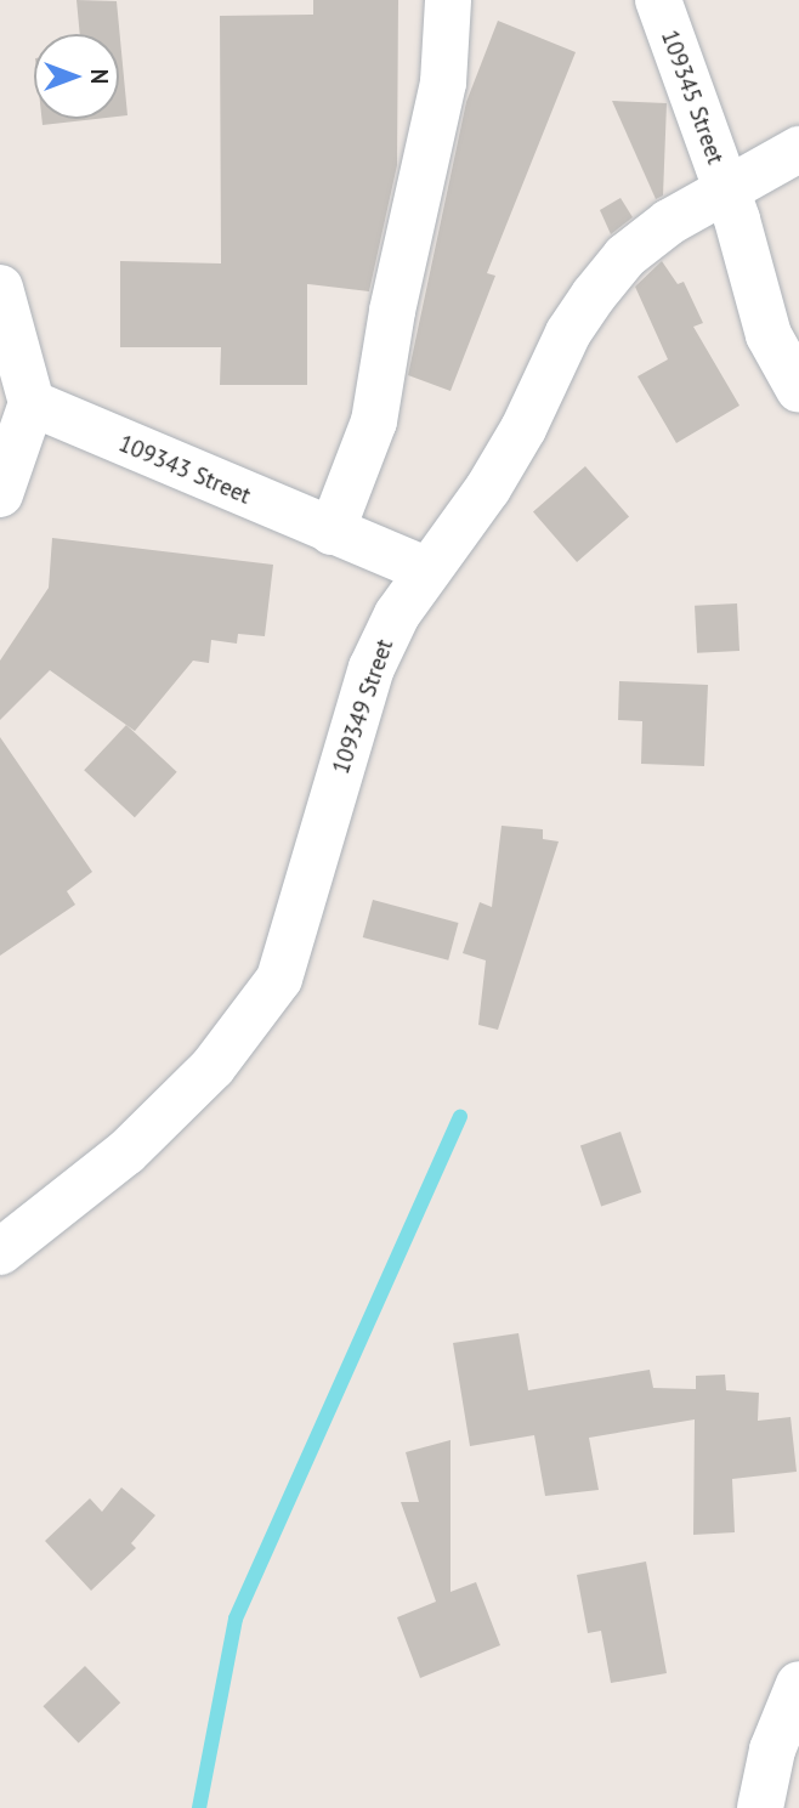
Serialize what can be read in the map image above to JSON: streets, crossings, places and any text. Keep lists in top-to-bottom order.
{
  "streets": {
    "street": ["109345 Street", "109343 Street", "109349 Street"]
  },
  "crossings": [
    ["109345 Street", "109349 Street"],
    ["109343 Street", "109349 Street"]
  ],
  "north": "right"
}
